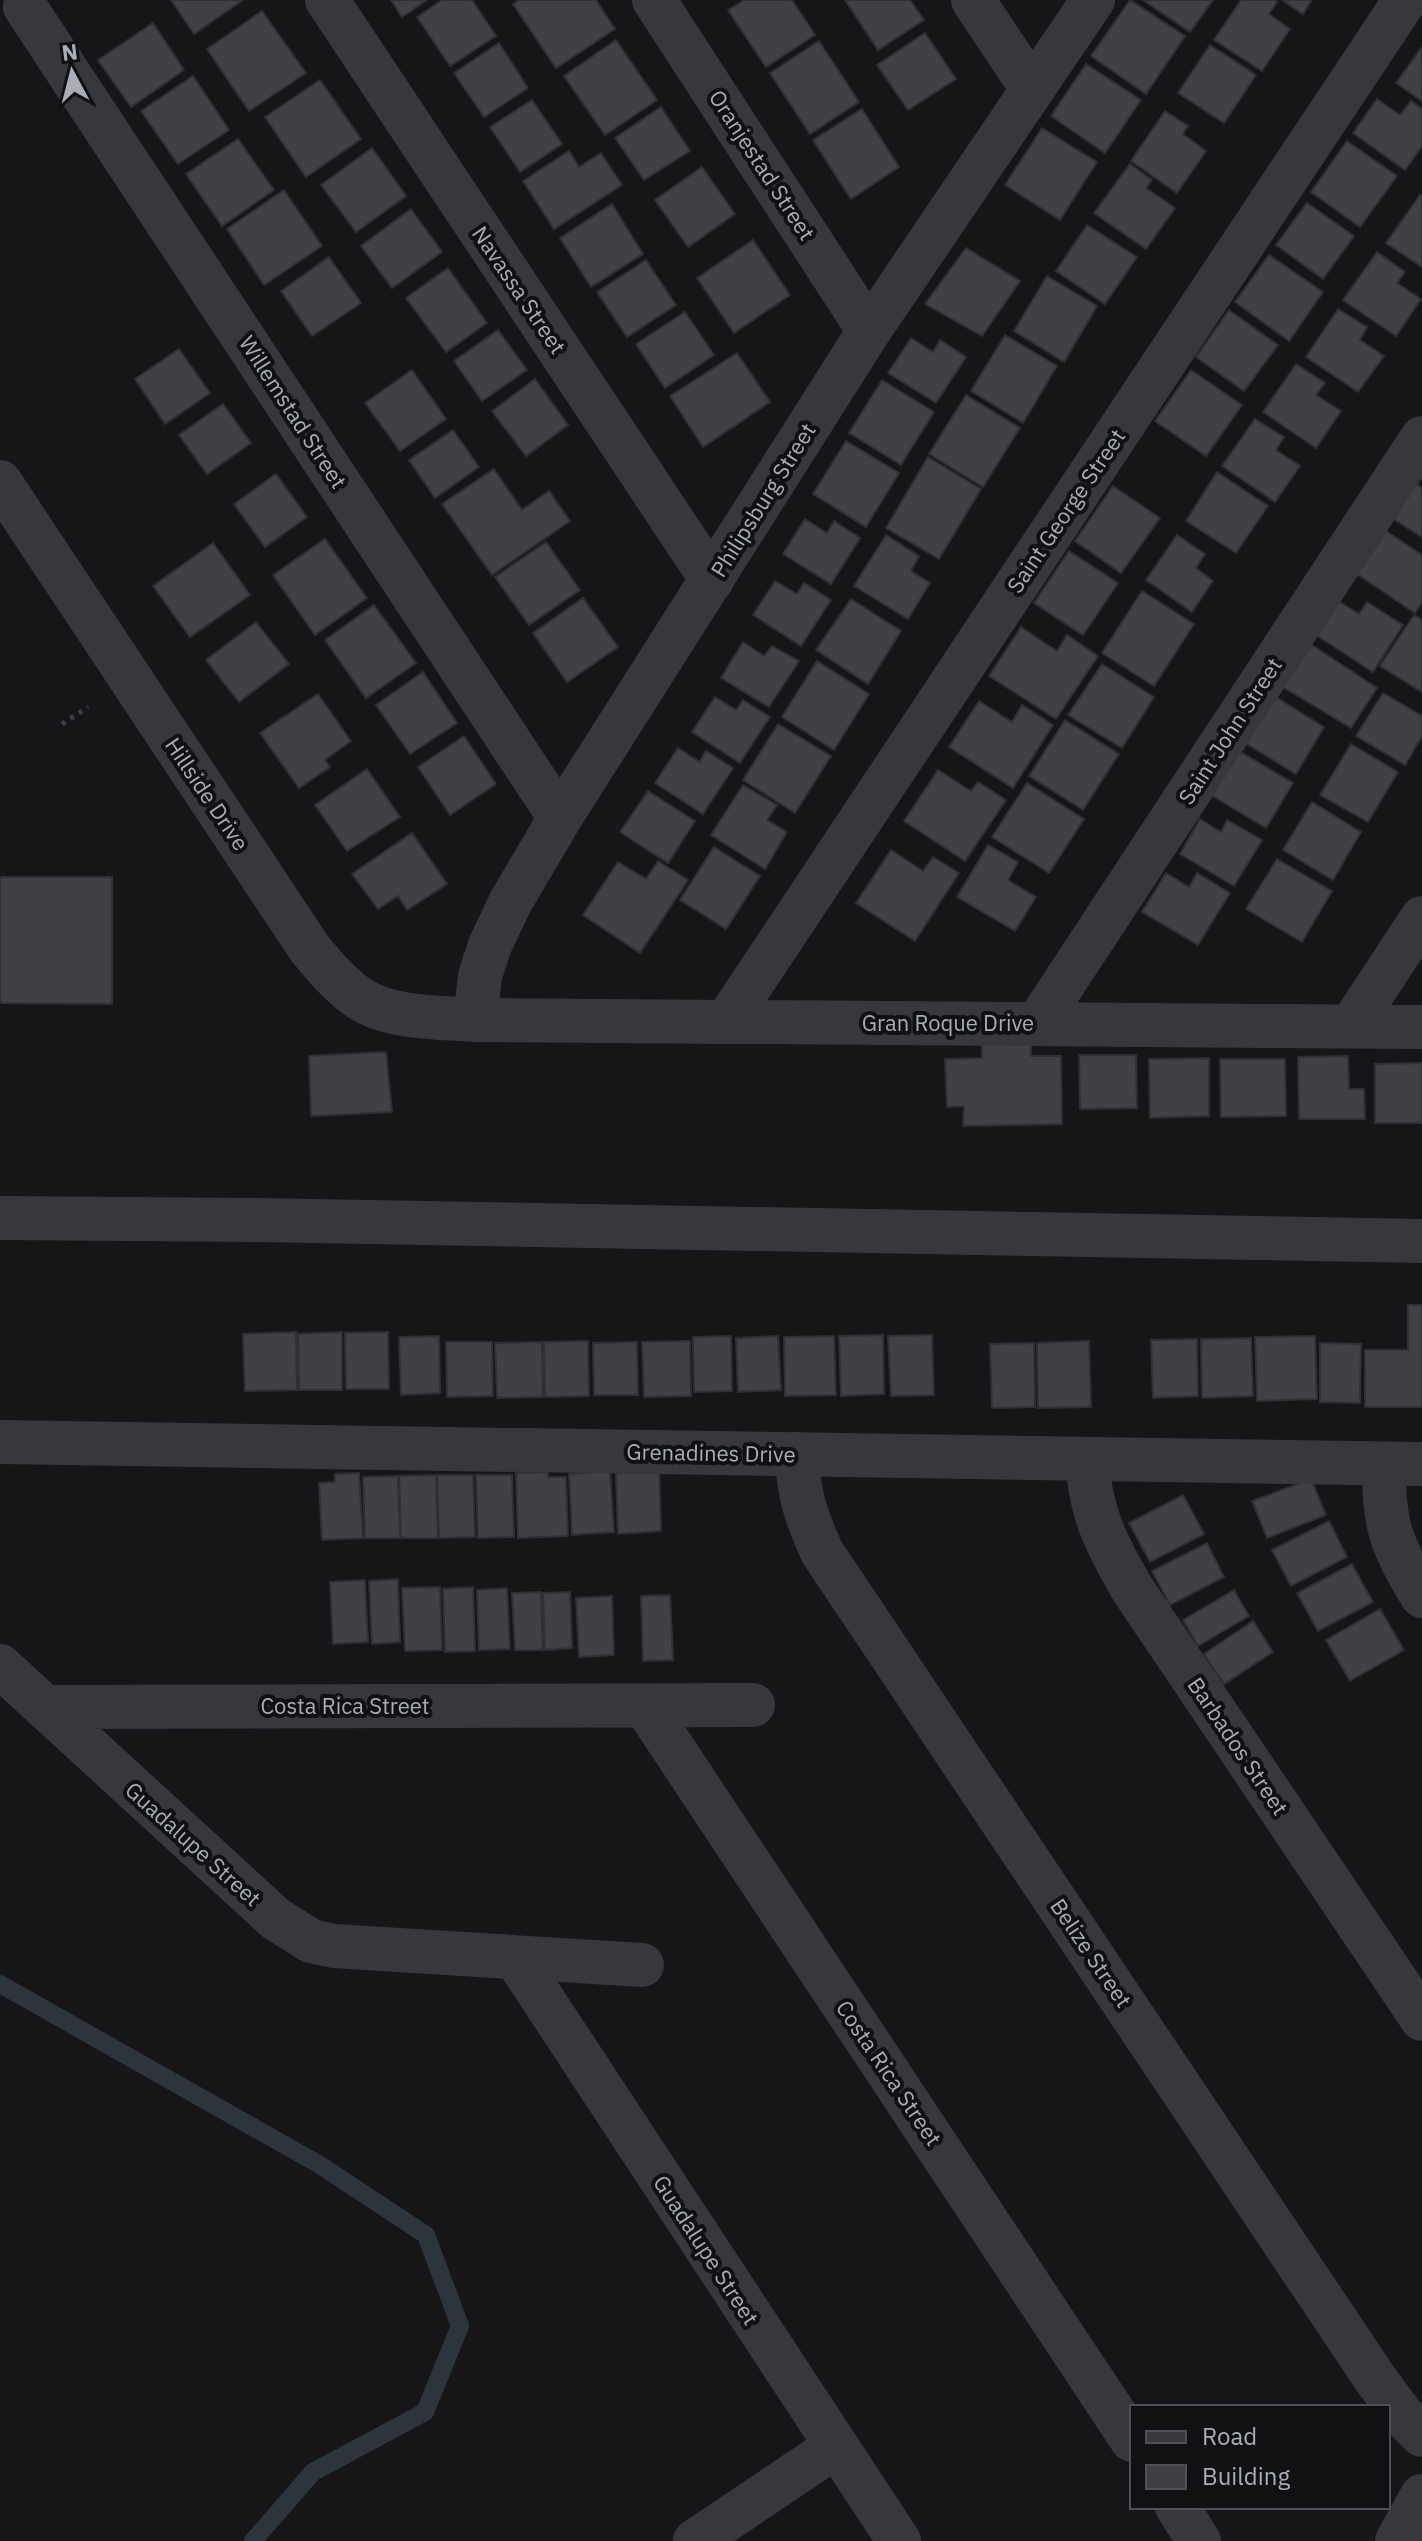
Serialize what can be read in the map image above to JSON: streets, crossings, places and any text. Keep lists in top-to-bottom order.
{
  "streets": {
    "street": [
      "Oranjestad Street",
      "Navassa Street",
      "Willemstad Street",
      "Philipsburg Street",
      "Saint George Street",
      "Saint John Street",
      "Hillside Drive",
      "Gran Roque Drive",
      "Grenadines Drive",
      "Costa Rica Street",
      "Barbados Street",
      "Guadalupe Street",
      "Belize Street"
    ]
  },
  "crossings": [
    ["Oranjestad Street", "Philipsburg Street"],
    ["Navassa Street", "Philipsburg Street"],
    ["Willemstad Street", "Philipsburg Street"],
    ["Philipsburg Street", "Hillside Drive"],
    ["Philipsburg Street", "Gran Roque Drive"],
    ["Saint George Street", "Gran Roque Drive"],
    ["Saint John Street", "Gran Roque Drive"],
    ["Hillside Drive", "Gran Roque Drive"],
    ["Grenadines Drive", "Barbados Street"],
    ["Grenadines Drive", "Belize Street"],
    ["Costa Rica Street", "Guadalupe Street"]
  ],
  "legend": ["Road", "Building"],
  "north": "top"
}
